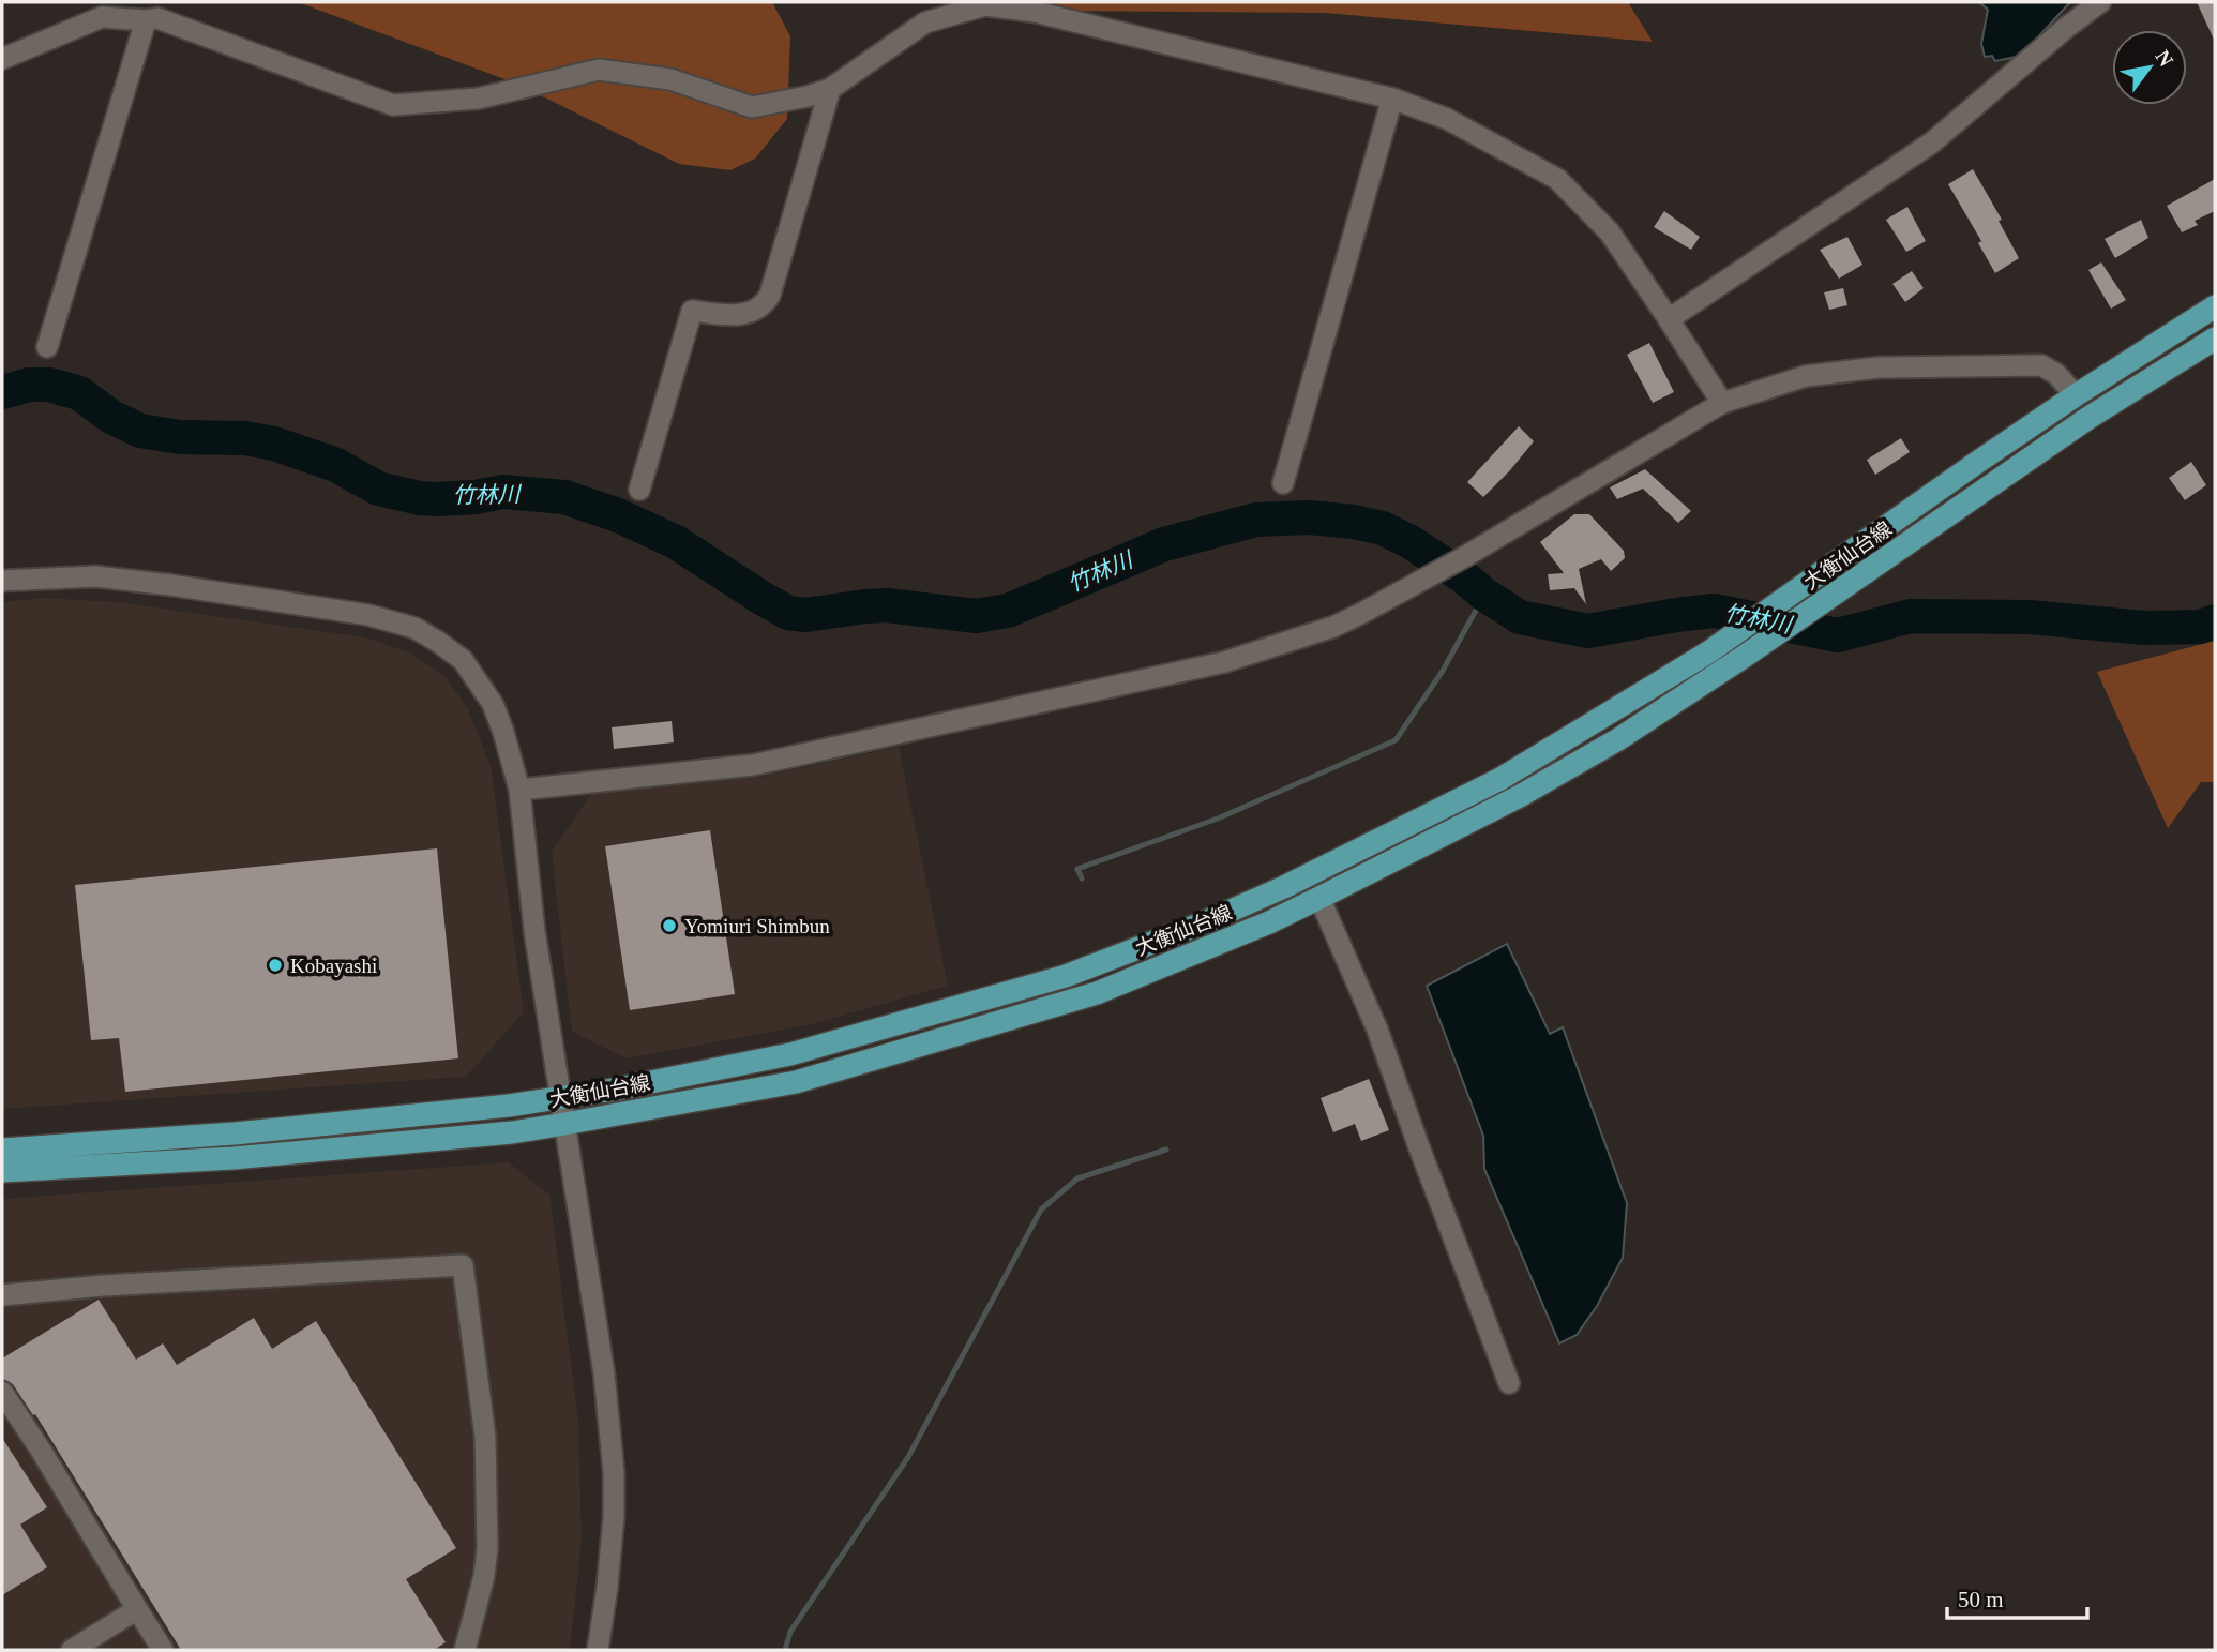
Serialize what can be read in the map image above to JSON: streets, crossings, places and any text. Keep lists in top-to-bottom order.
{
  "streets": {
    "main road": ["大衡仙台線"]
  },
  "water": ["竹林川"],
  "places": ["Yomiuri Shimbun", "Kobayashi"],
  "scale_bar": "50 m",
  "north": "top right"
}
